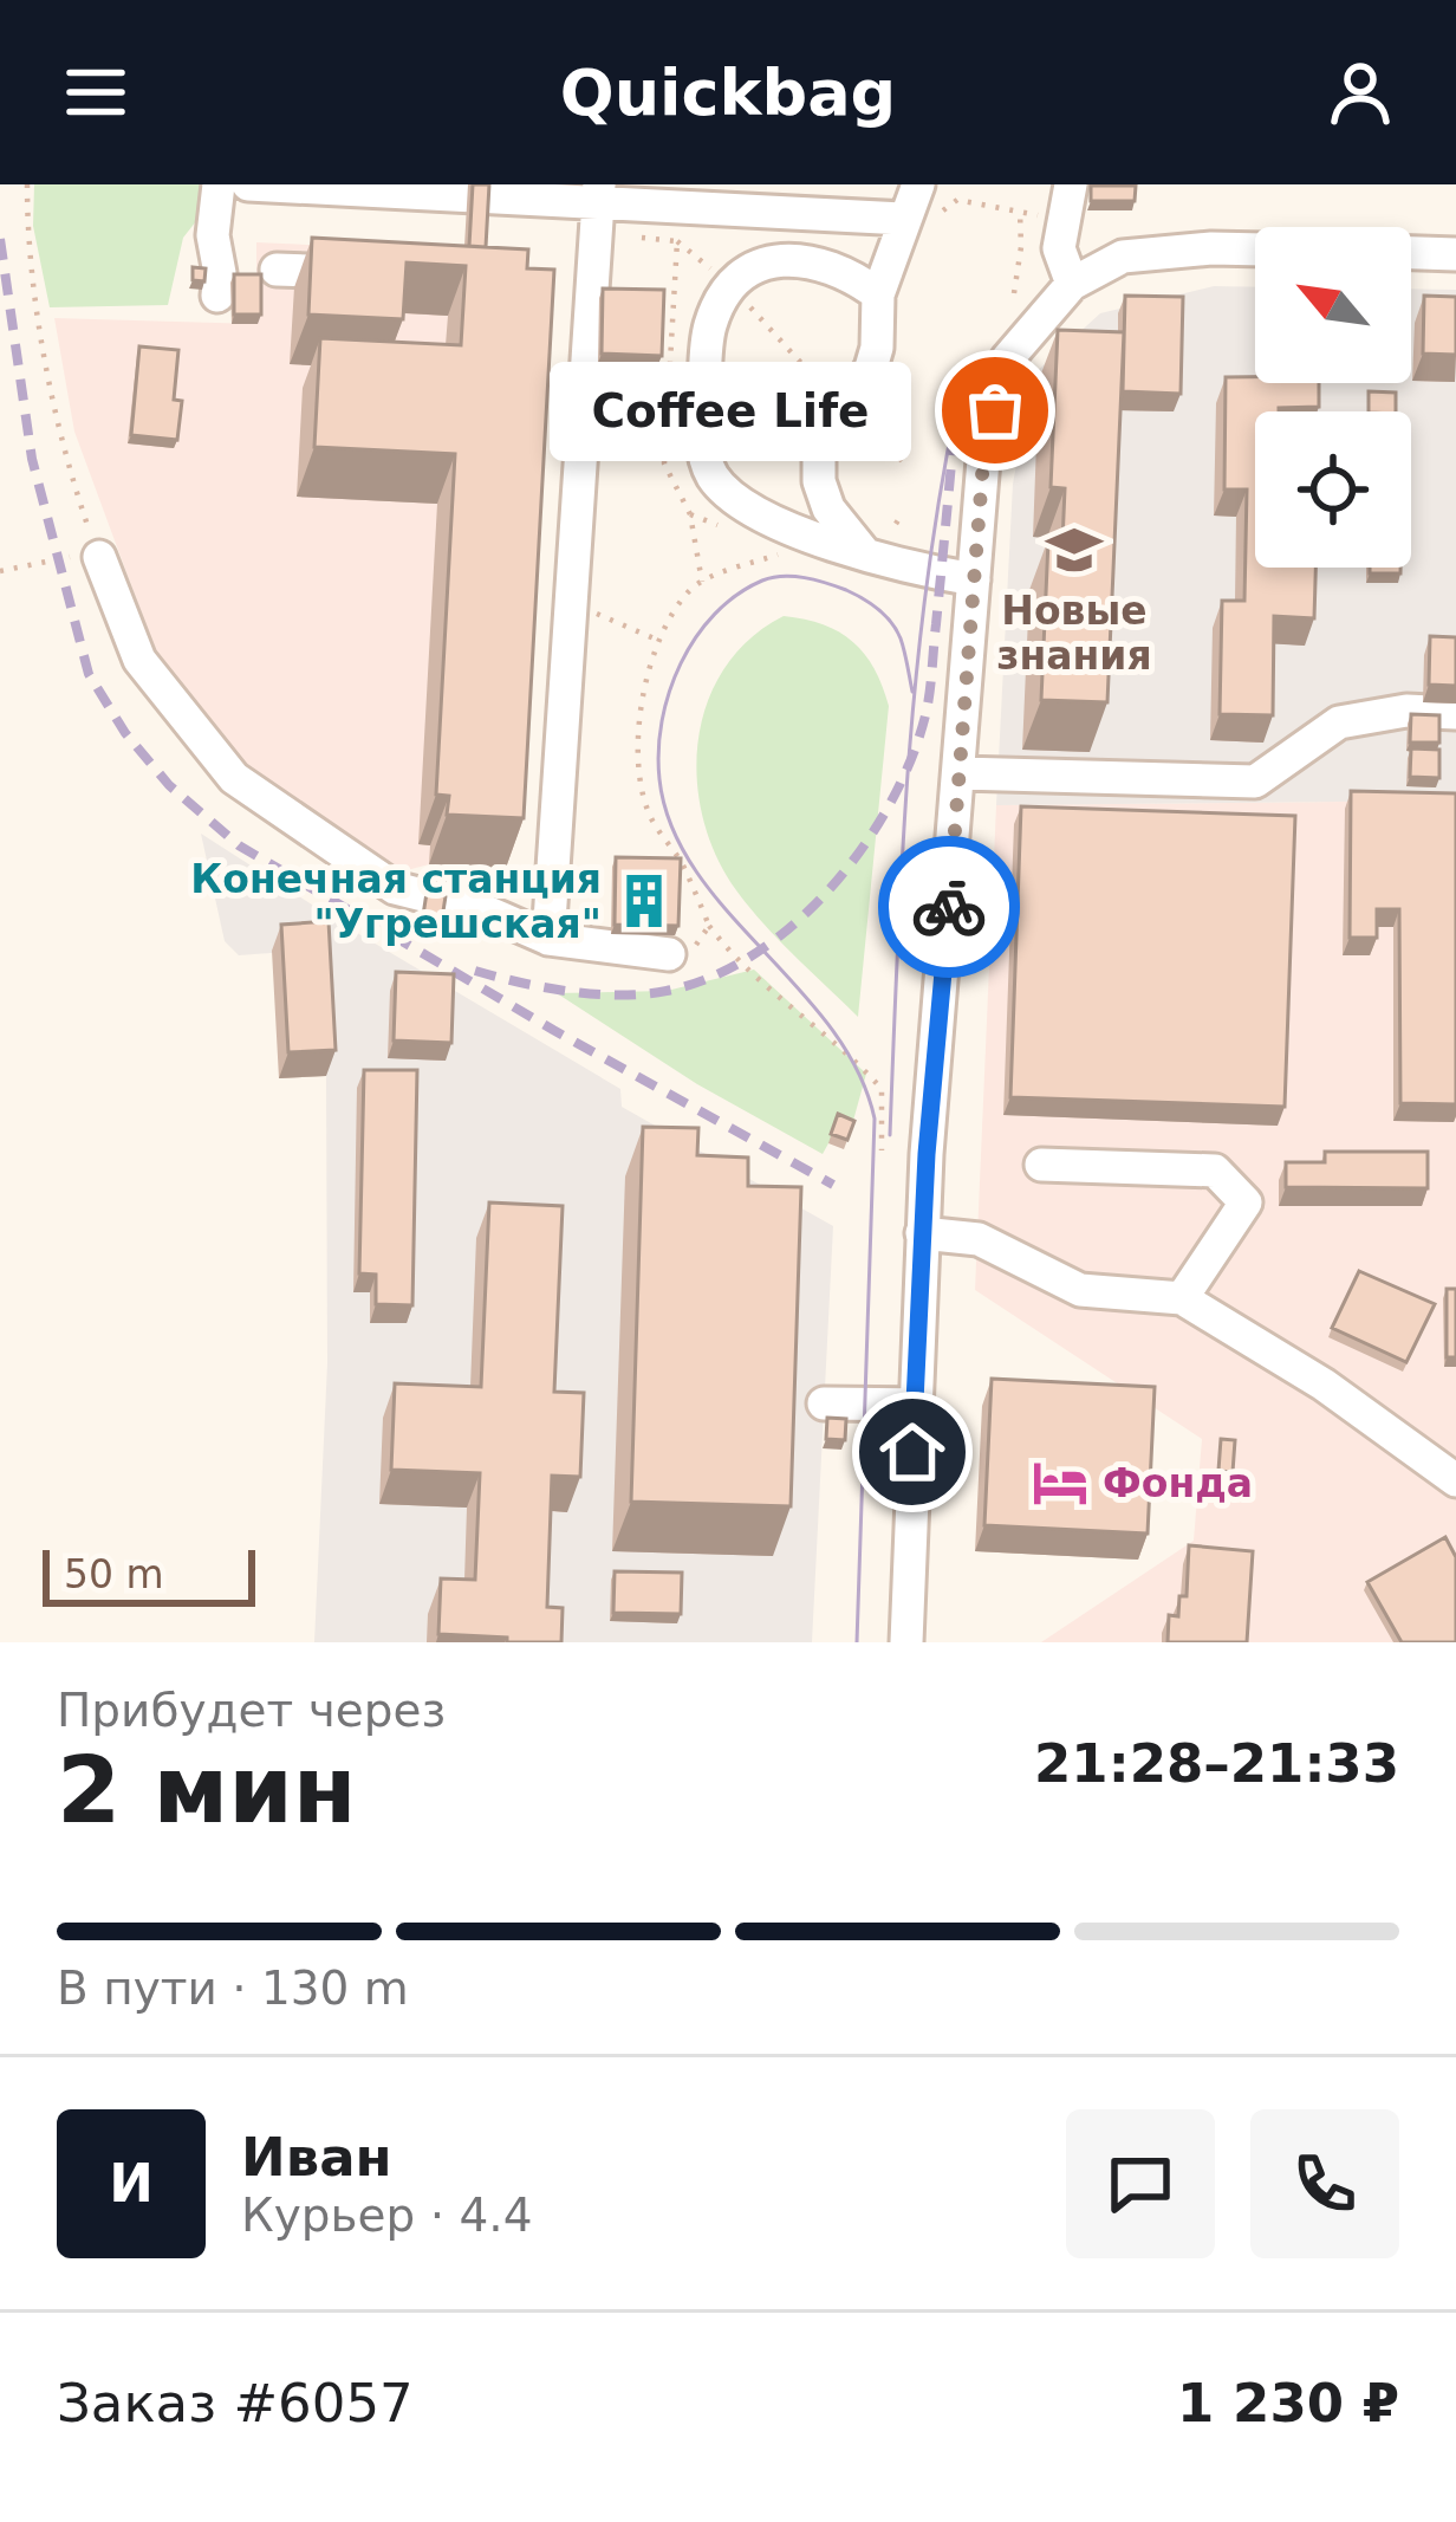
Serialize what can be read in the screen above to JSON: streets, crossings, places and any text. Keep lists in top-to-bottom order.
{
  "places": {
    "other": ["Coffee Life"],
    "school or university": ["Новые знания"],
    "building": ["Конечная станция \"Угрешская\""],
    "hotel": ["Фонда"]
  },
  "scale_bar": "50 m",
  "north": "top left",
  "page": {
    "header": "Quickbag",
    "bubble": "Coffee Life",
    "scale": "50 m",
    "heading": ["2 мин", "Прибудет через", "21:28–21:33"],
    "panel": [
      "Иван",
      "Курьер · 4.4",
      "Заказ #6057",
      "1 230 ₽"
    ],
    "bar": "В пути · 130 m",
    "round": "И"
  }
}
